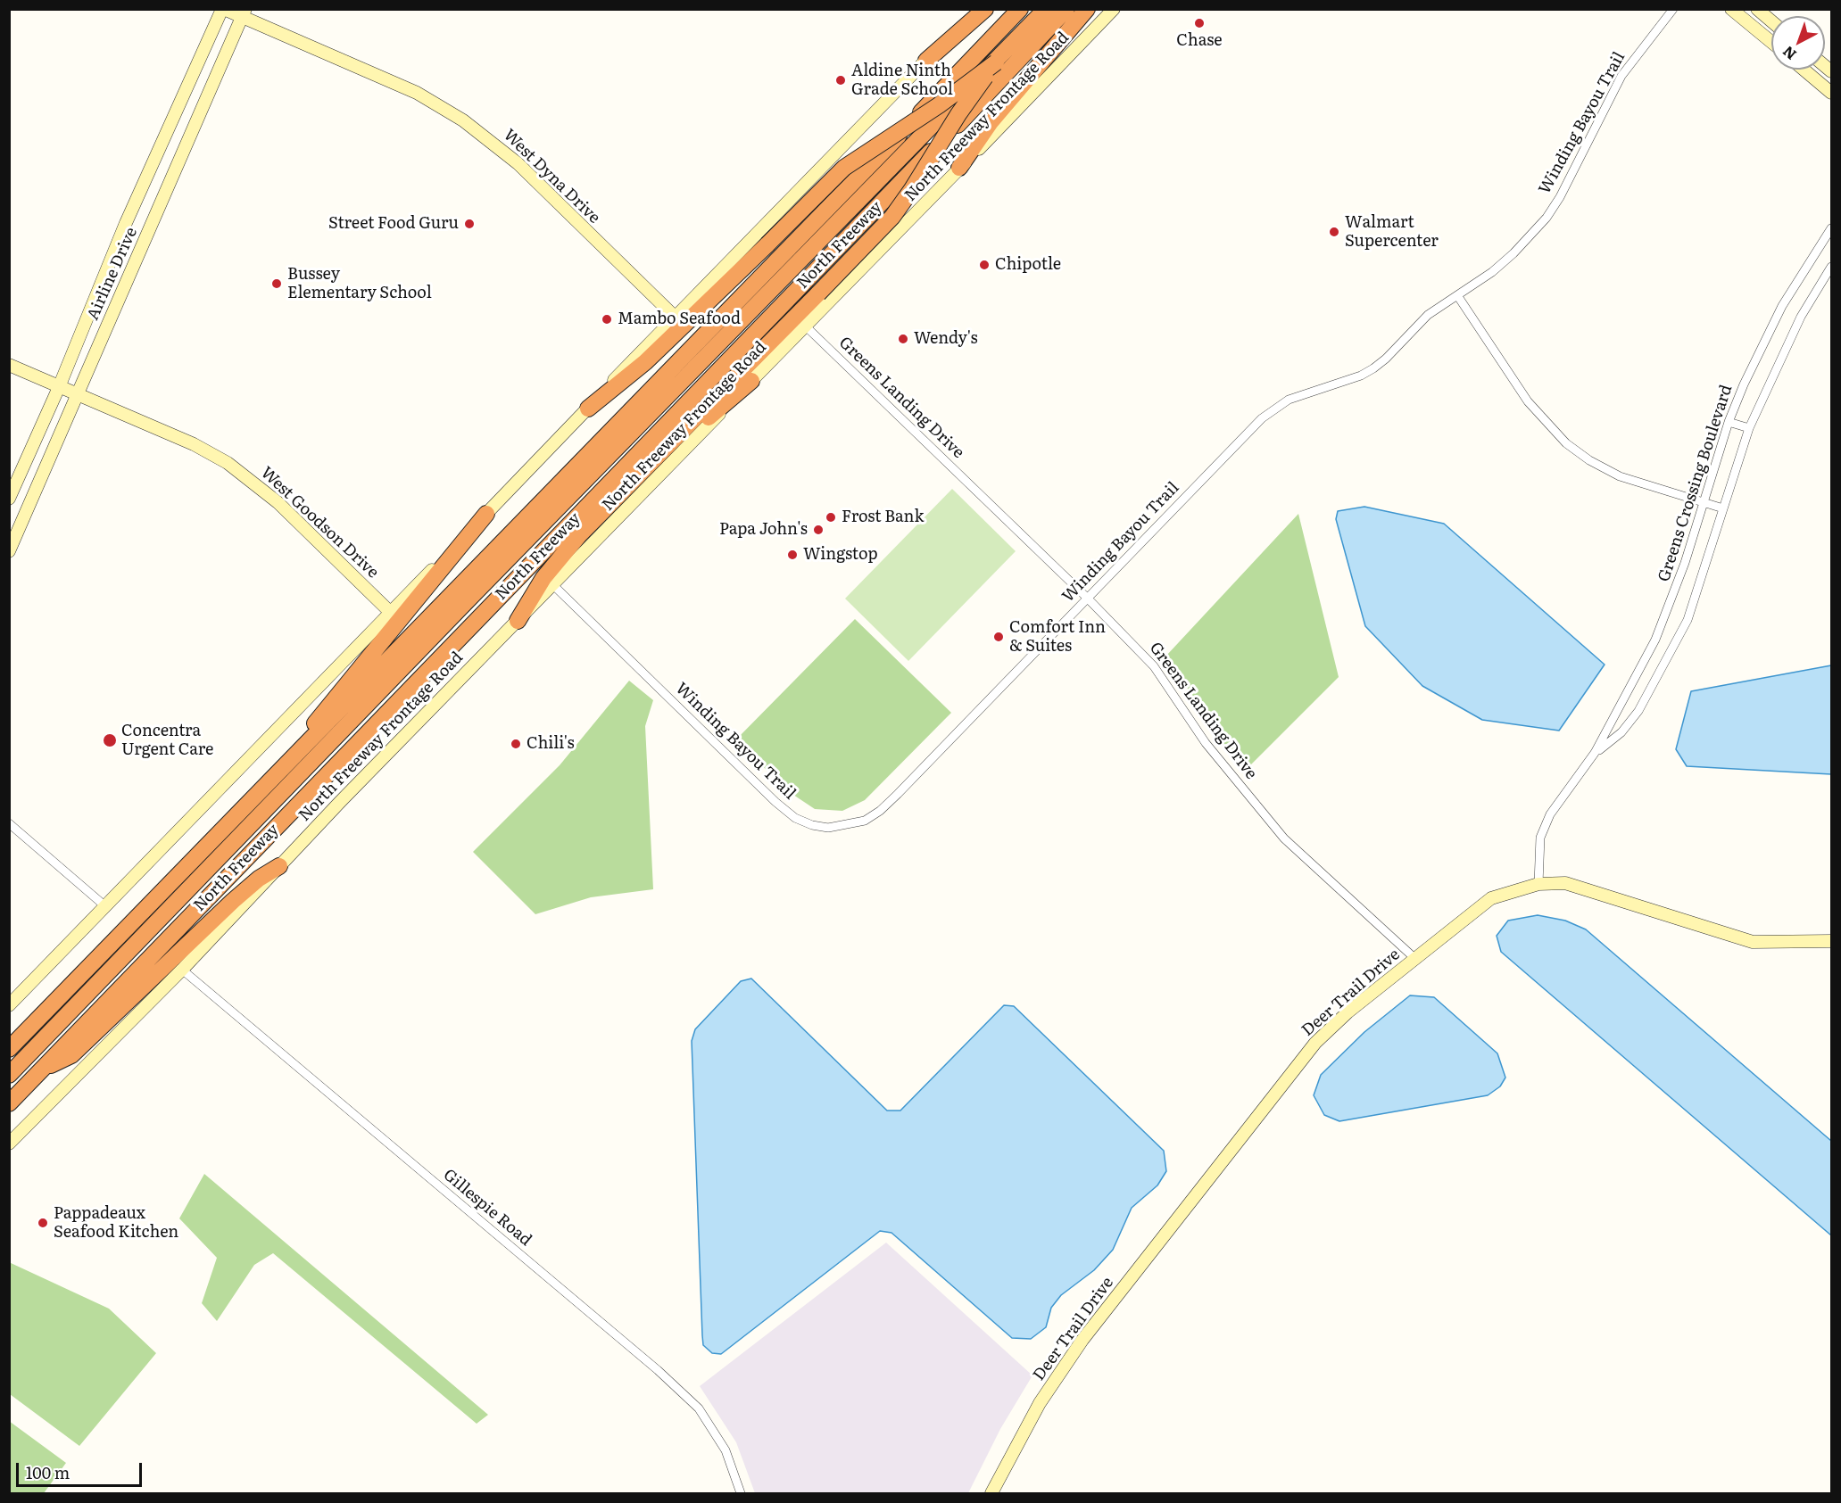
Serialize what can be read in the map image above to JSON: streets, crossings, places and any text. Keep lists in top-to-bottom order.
{
  "streets": {
    "highway": ["North Freeway"],
    "main road": [
      "North Freeway Frontage Road",
      "West Dyna Drive",
      "Airline Drive",
      "West Goodson Drive",
      "Deer Trail Drive"
    ],
    "street": [
      "Winding Bayou Trail",
      "Greens Landing Drive",
      "Greens Crossing Boulevard",
      "Gillespie Road"
    ]
  },
  "crossings": [
    ["North Freeway Frontage Road", "Winding Bayou Trail"],
    ["North Freeway Frontage Road", "Greens Landing Drive"],
    ["North Freeway Frontage Road", "Gillespie Road"],
    ["Winding Bayou Trail", "Greens Landing Drive"],
    ["West Dyna Drive", "Airline Drive"],
    ["Airline Drive", "West Goodson Drive"],
    ["Greens Landing Drive", "Deer Trail Drive"],
    ["Greens Crossing Boulevard", "Deer Trail Drive"]
  ],
  "places": [
    "Chase",
    "Aldine Ninth Grade School",
    "Street Food Guru",
    "Walmart Supercenter",
    "Chipotle",
    "Bussey Elementary School",
    "Mambo Seafood",
    "Wendy's",
    "Frost Bank",
    "Papa John's",
    "Wingstop",
    "Comfort Inn & Suites",
    "Concentra Urgent Care",
    "Chili's",
    "Pappadeaux Seafood Kitchen"
  ],
  "scale_bar": "100 m",
  "north": "bottom left"
}
